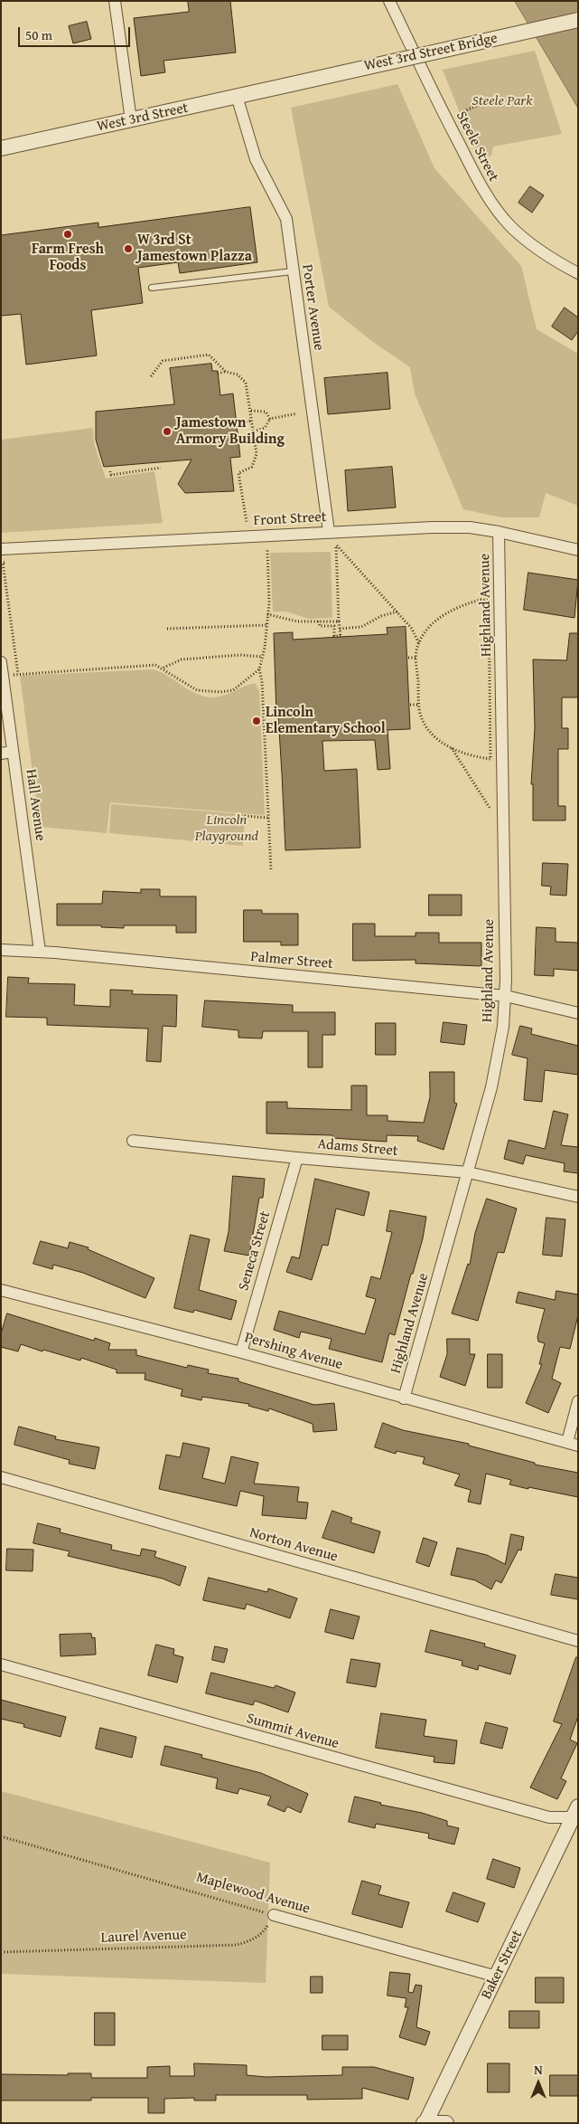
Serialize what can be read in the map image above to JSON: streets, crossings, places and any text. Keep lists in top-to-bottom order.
{
  "streets": {
    "street": [
      "West 3rd Street Bridge",
      "West 3rd Street",
      "Steele Street",
      "Porter Avenue",
      "Front Street",
      "Highland Avenue",
      "Hall Avenue",
      "Palmer Street",
      "Adams Street",
      "Seneca Street",
      "Pershing Avenue",
      "Norton Avenue",
      "Summit Avenue",
      "Maplewood Avenue",
      "Baker Street"
    ],
    "path": ["Laurel Avenue"]
  },
  "crossings": [
    ["West 3rd Street Bridge", "West 3rd Street"],
    ["West 3rd Street", "Porter Avenue"],
    ["Porter Avenue", "Front Street"],
    ["Front Street", "Highland Avenue"],
    ["Highland Avenue", "Palmer Street"],
    ["Highland Avenue", "Adams Street"],
    ["Highland Avenue", "Pershing Avenue"],
    ["Hall Avenue", "Palmer Street"],
    ["Adams Street", "Seneca Street"],
    ["Seneca Street", "Pershing Avenue"],
    ["Summit Avenue", "Baker Street"],
    ["Maplewood Avenue", "Laurel Avenue"],
    ["Maplewood Avenue", "Baker Street"]
  ],
  "parks": ["Steele Park", "Lincoln Playground"],
  "places": [
    "Farm Fresh Foods",
    "W 3rd St Jamestown Plazza",
    "Jamestown Armory Building",
    "Lincoln Elementary School"
  ],
  "scale_bar": "50 m",
  "north": "top"
}
